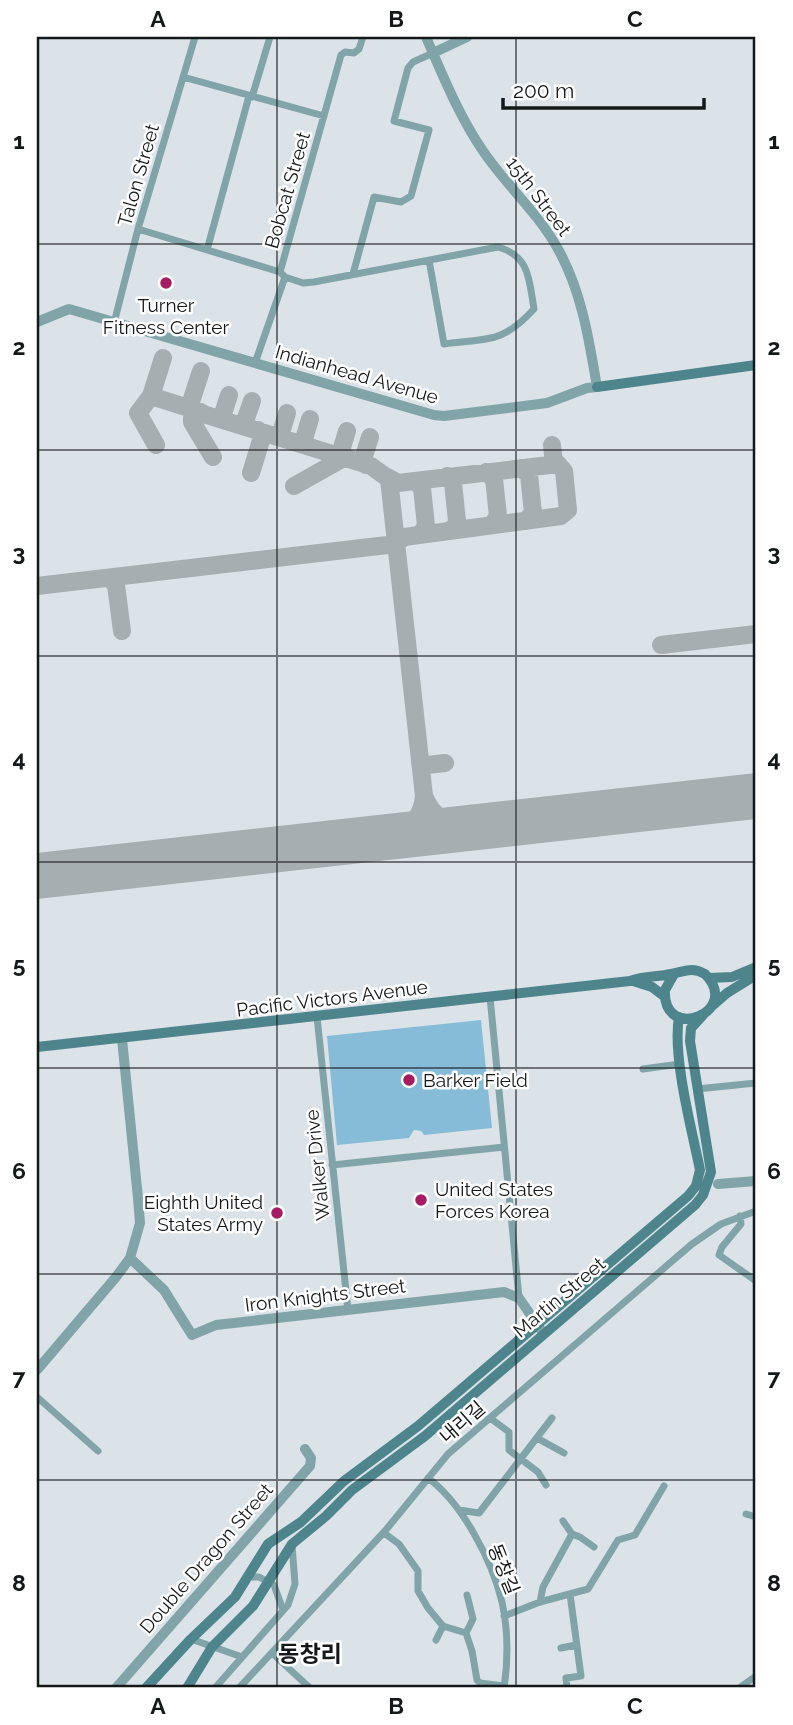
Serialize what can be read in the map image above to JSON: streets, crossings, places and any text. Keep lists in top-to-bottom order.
{
  "streets": {
    "main road": ["Indianhead Avenue", "Pacific Victors Avenue", "Martin Street"],
    "street": [
      "Talon Street",
      "Bobcat Street",
      "15th Street",
      "Walker Drive",
      "Iron Knights Street",
      "내리길",
      "Double Dragon Street",
      "동창길"
    ]
  },
  "crossings": [
    ["Talon Street", "Indianhead Avenue"],
    ["Bobcat Street", "Indianhead Avenue"],
    ["15th Street", "Indianhead Avenue"],
    ["Pacific Victors Avenue", "Walker Drive"],
    ["Pacific Victors Avenue", "Martin Street"],
    ["Walker Drive", "Iron Knights Street"],
    ["내리길", "동창길"]
  ],
  "districts": ["동창리"],
  "places": [
    "Turner Fitness Center",
    "Barker Field",
    "United States Forces Korea",
    "Eighth United States Army"
  ],
  "scale_bar": "200 m",
  "grid": {
    "columns": ["A", "B", "C"],
    "rows": [
      "1",
      "2",
      "3",
      "4",
      "5",
      "6",
      "7",
      "8"
    ]
  }
}
